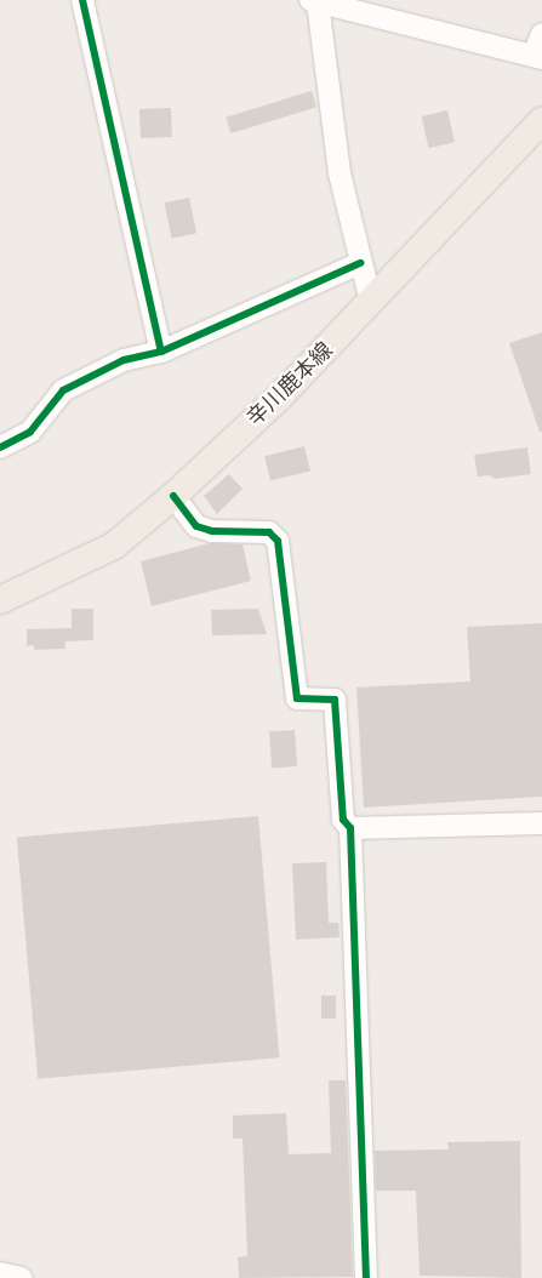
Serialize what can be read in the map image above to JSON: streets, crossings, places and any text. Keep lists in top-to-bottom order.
{
  "streets": {
    "main road": ["辛川鹿本線"]
  }
}
